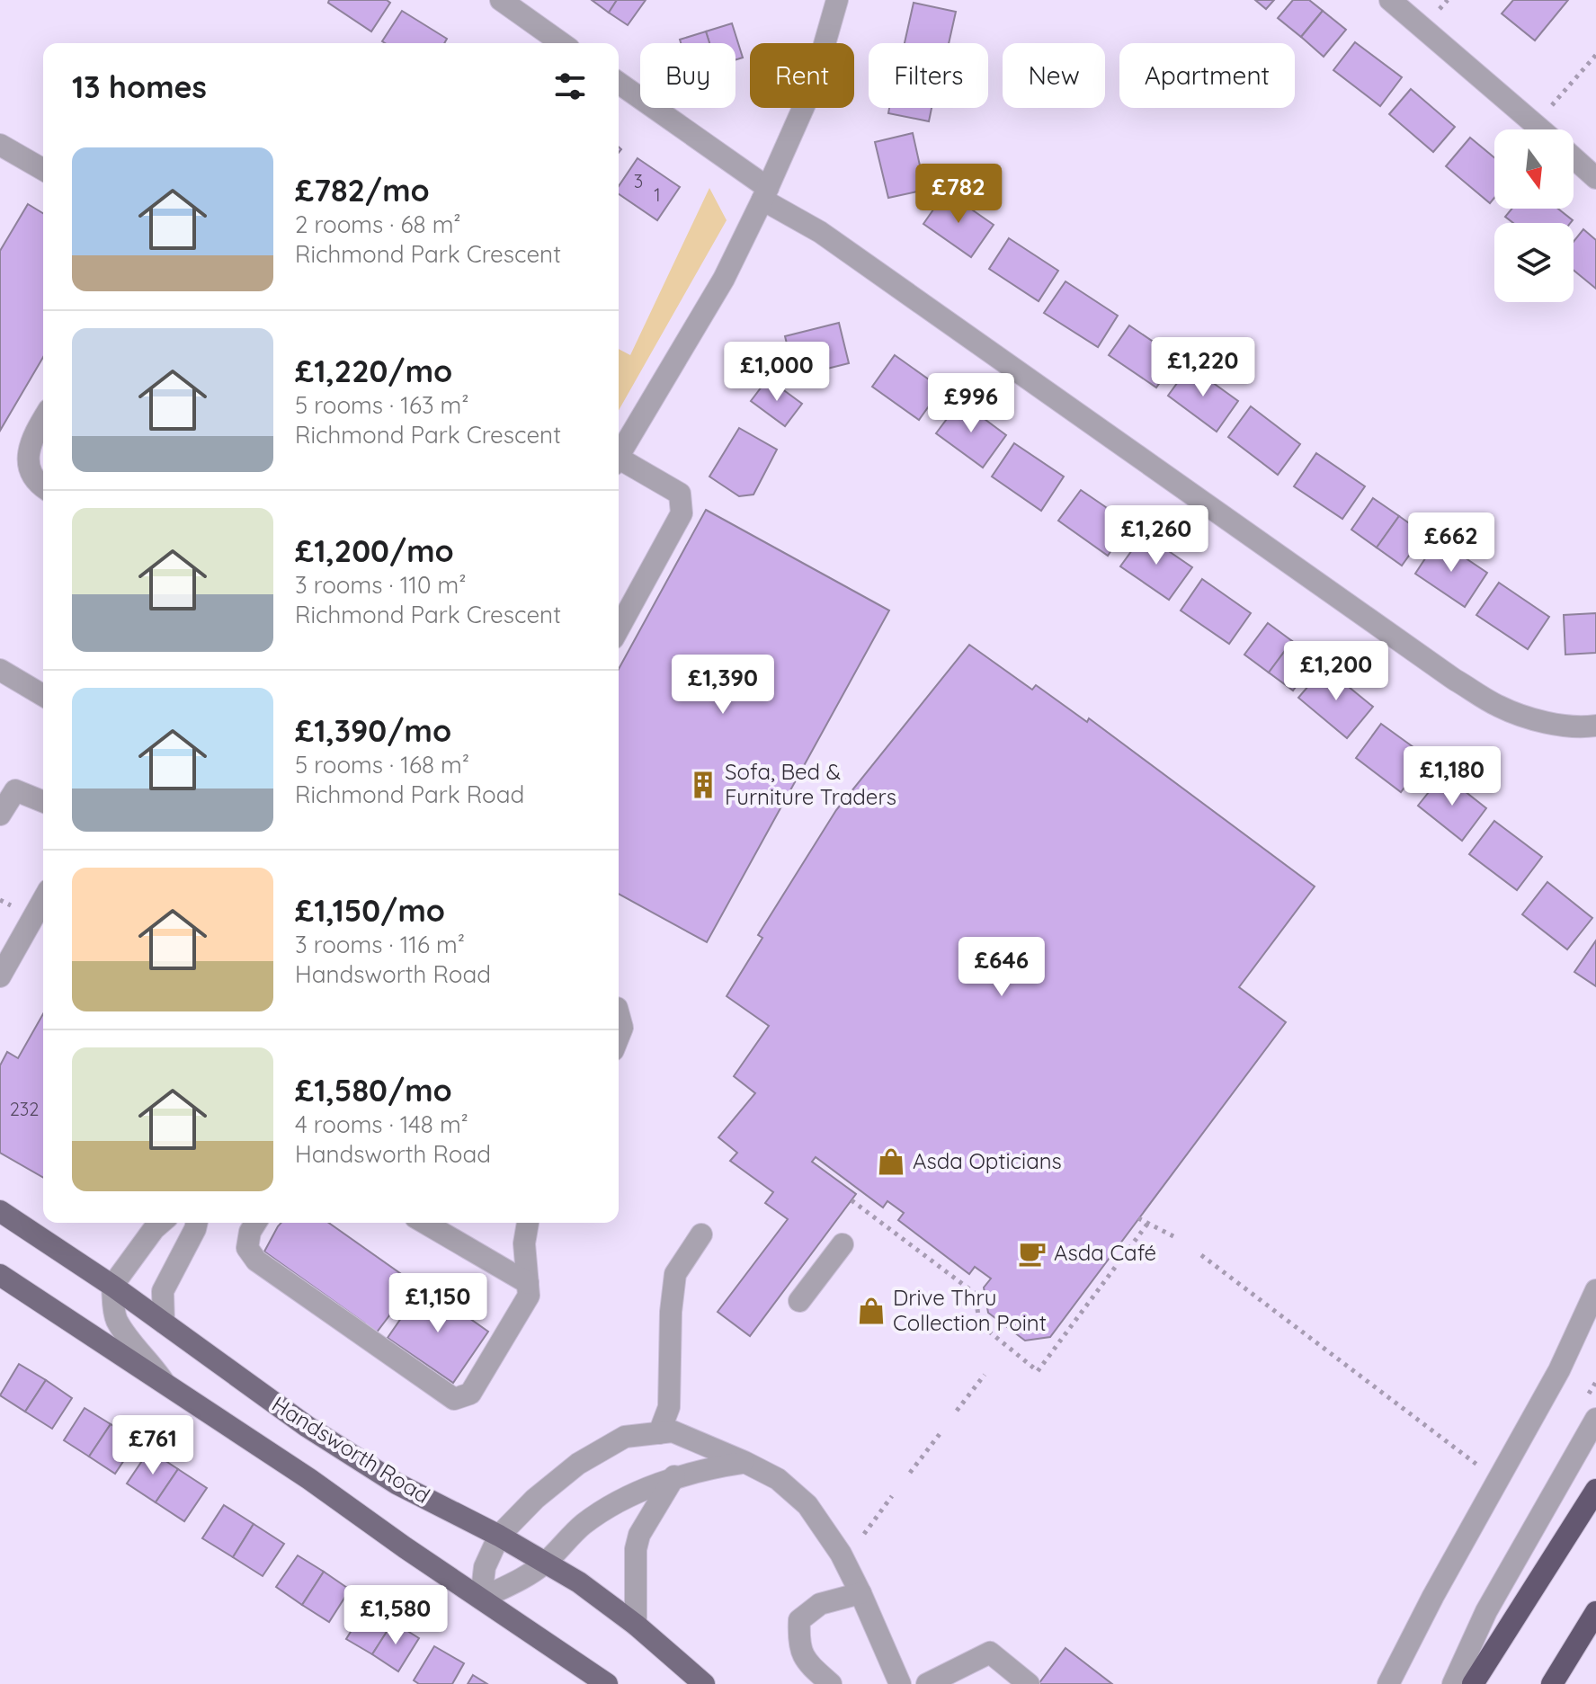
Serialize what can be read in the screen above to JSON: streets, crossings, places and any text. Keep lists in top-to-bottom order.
{
  "streets": {
    "main road": ["Handsworth Road"]
  },
  "places": {
    "building": ["Sofa, Bed & Furniture Traders"],
    "shop": ["Asda Opticians", "Drive Thru Collection Point"],
    "cafe": ["Asda Café"]
  },
  "house_numbers": ["3", "1", "232"],
  "north": "bottom",
  "page": {
    "chip": [
      "Buy",
      "Rent",
      "Filters",
      "New",
      "Apartment"
    ],
    "heading": "13 homes",
    "list": [
      {
        "name": "£782/mo",
        "note": "2 rooms · 68 m² · Richmond Park Crescent"
      },
      {
        "name": "£1,220/mo",
        "note": "5 rooms · 163 m² · Richmond Park Crescent"
      },
      {
        "name": "£1,200/mo",
        "note": "3 rooms · 110 m² · Richmond Park Crescent"
      },
      {
        "name": "£1,390/mo",
        "note": "5 rooms · 168 m² · Richmond Park Road"
      },
      {
        "name": "£1,150/mo",
        "note": "3 rooms · 116 m² · Handsworth Road"
      },
      {
        "name": "£1,580/mo",
        "note": "4 rooms · 148 m² · Handsworth Road"
      }
    ],
    "price": [
      "£782",
      "£1,220",
      "£1,000",
      "£996",
      "£1,260",
      "£662",
      "£1,200",
      "£1,390",
      "£1,180",
      "£646",
      "£1,150",
      "£761",
      "£1,580"
    ]
  }
}
